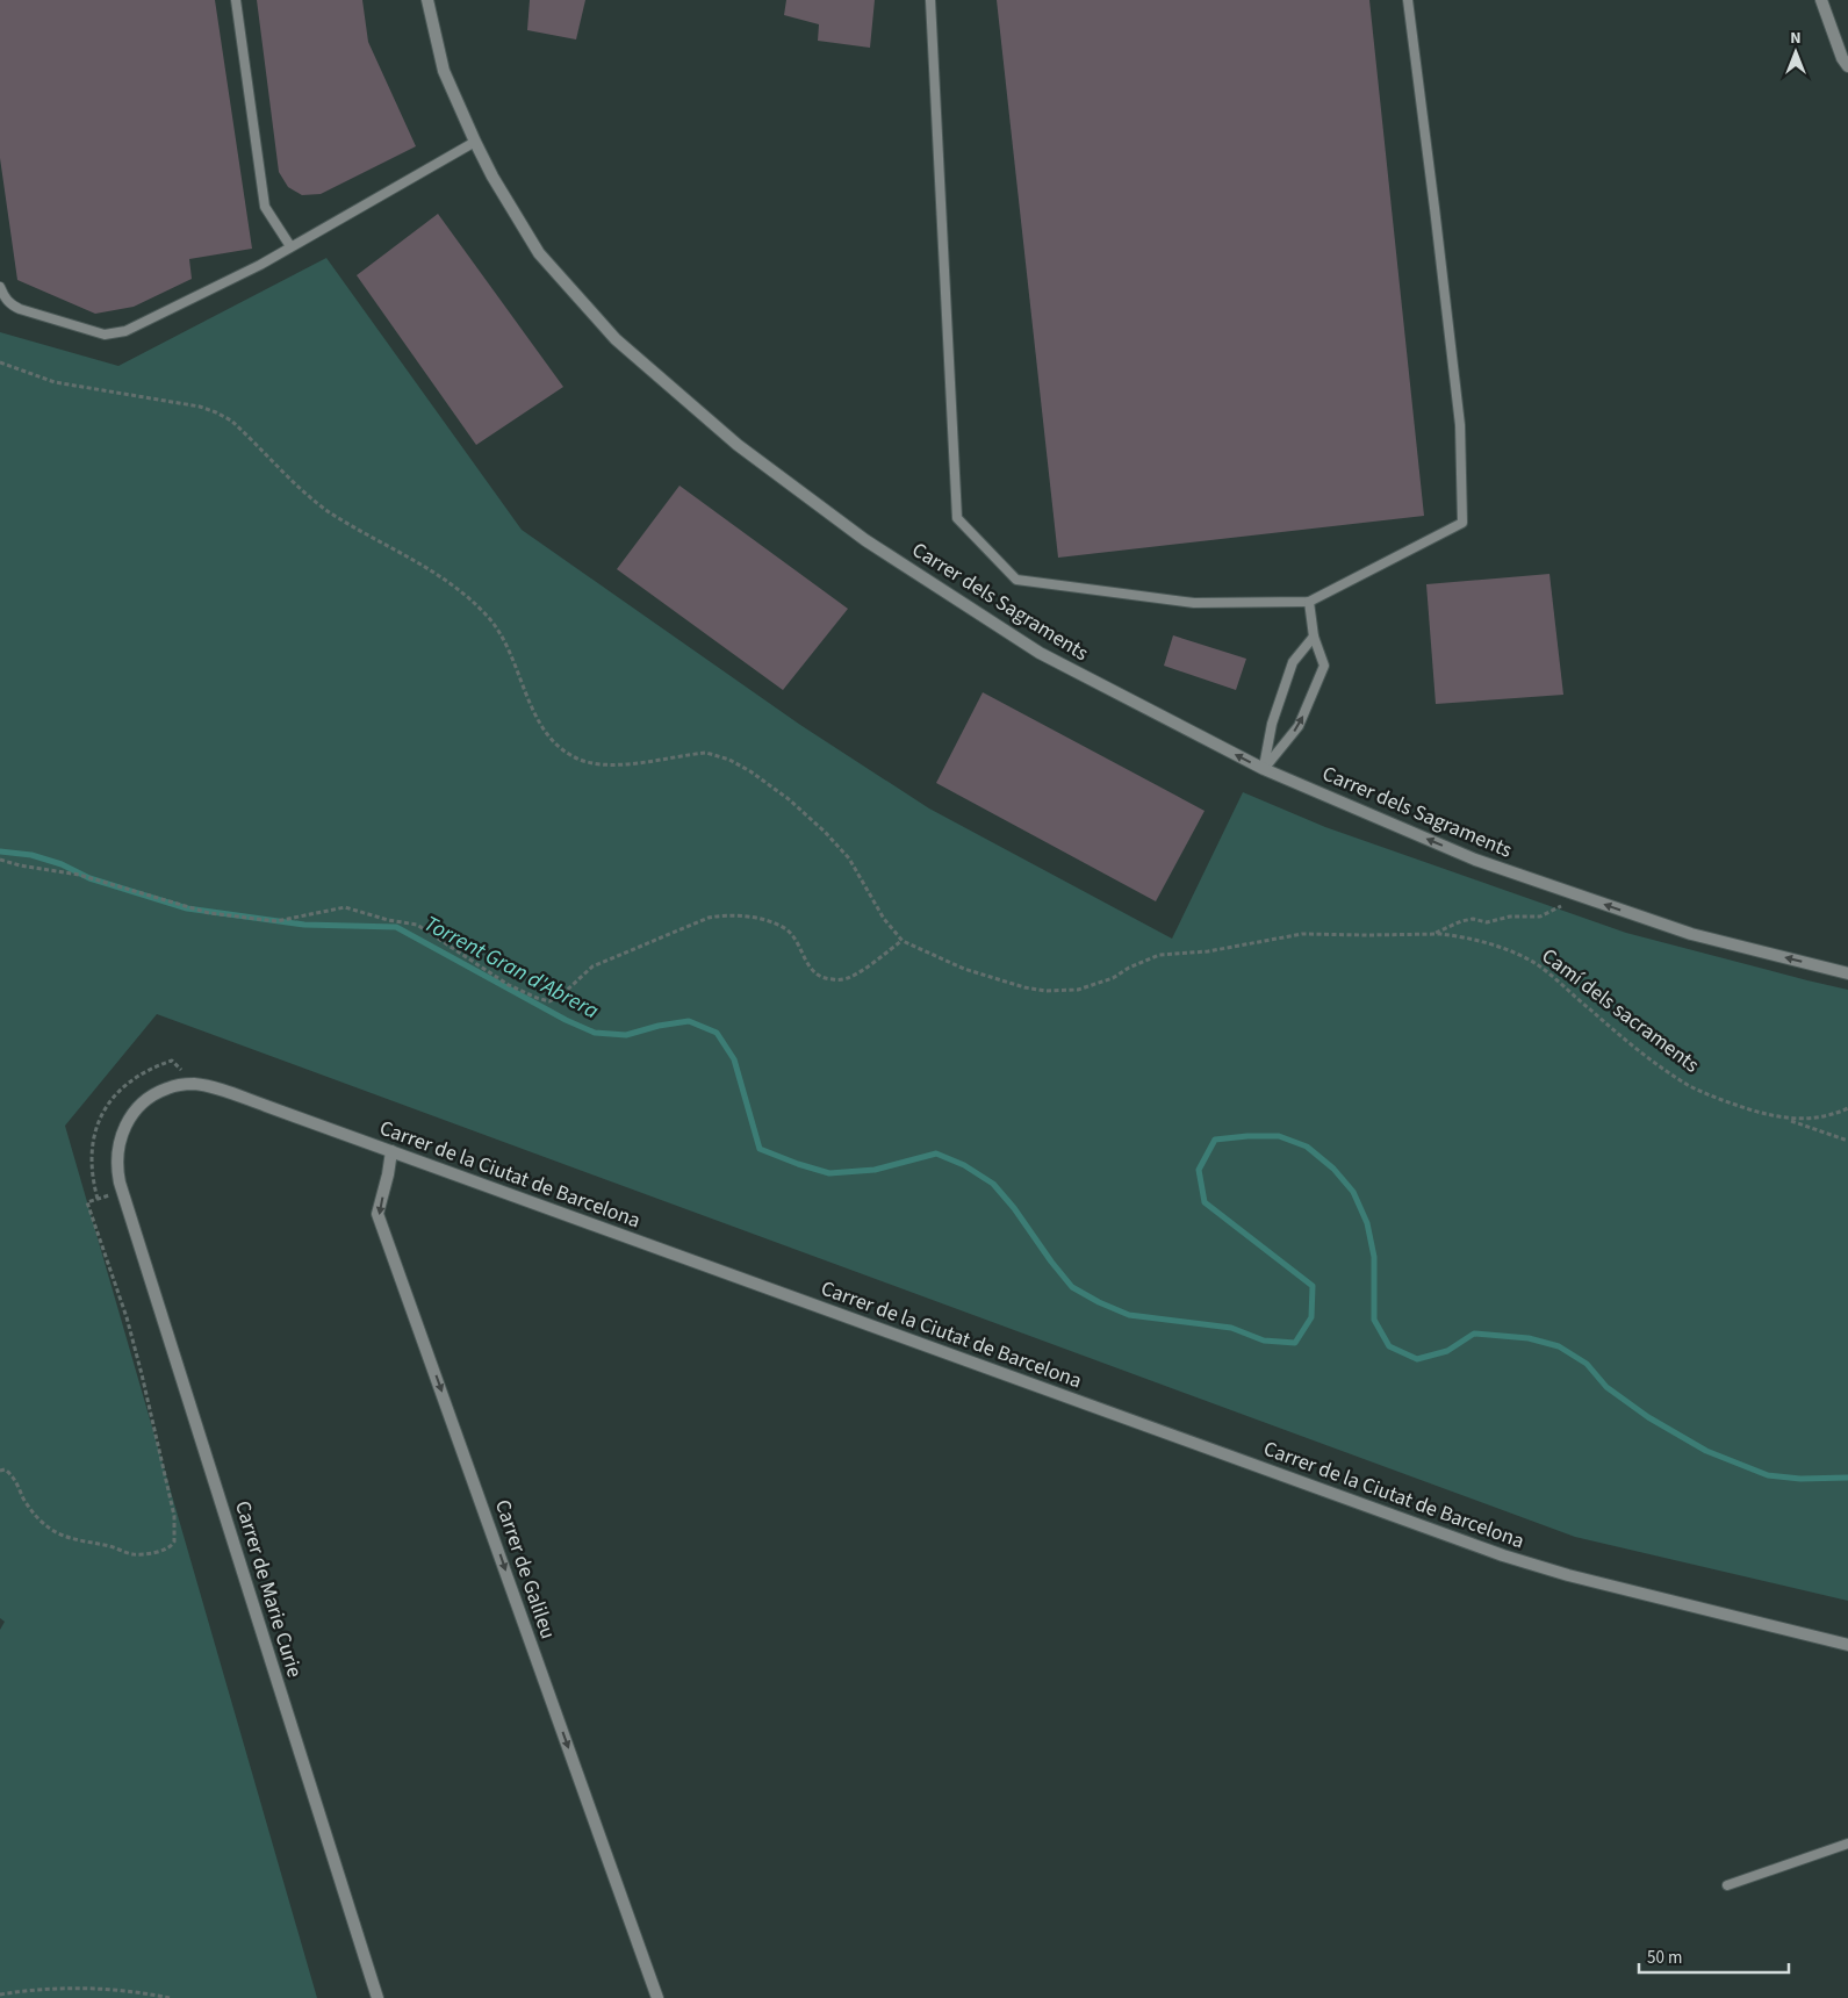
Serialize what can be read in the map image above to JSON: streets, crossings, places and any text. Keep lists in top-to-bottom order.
{
  "streets": {
    "street": [
      "Carrer dels Sagraments",
      "Carrer de la Ciutat de Barcelona",
      "Carrer de Galileu",
      "Carrer de Marie Curie"
    ],
    "path": ["Camí dels sacraments"]
  },
  "crossings": [
    ["Carrer de la Ciutat de Barcelona", "Carrer de Galileu"],
    ["Carrer de la Ciutat de Barcelona", "Carrer de Marie Curie"]
  ],
  "one_way": ["Carrer dels Sagraments", "Carrer de Galileu"],
  "water": ["Torrent Gran d'Abrera"],
  "scale_bar": "50 m",
  "north": "top"
}
